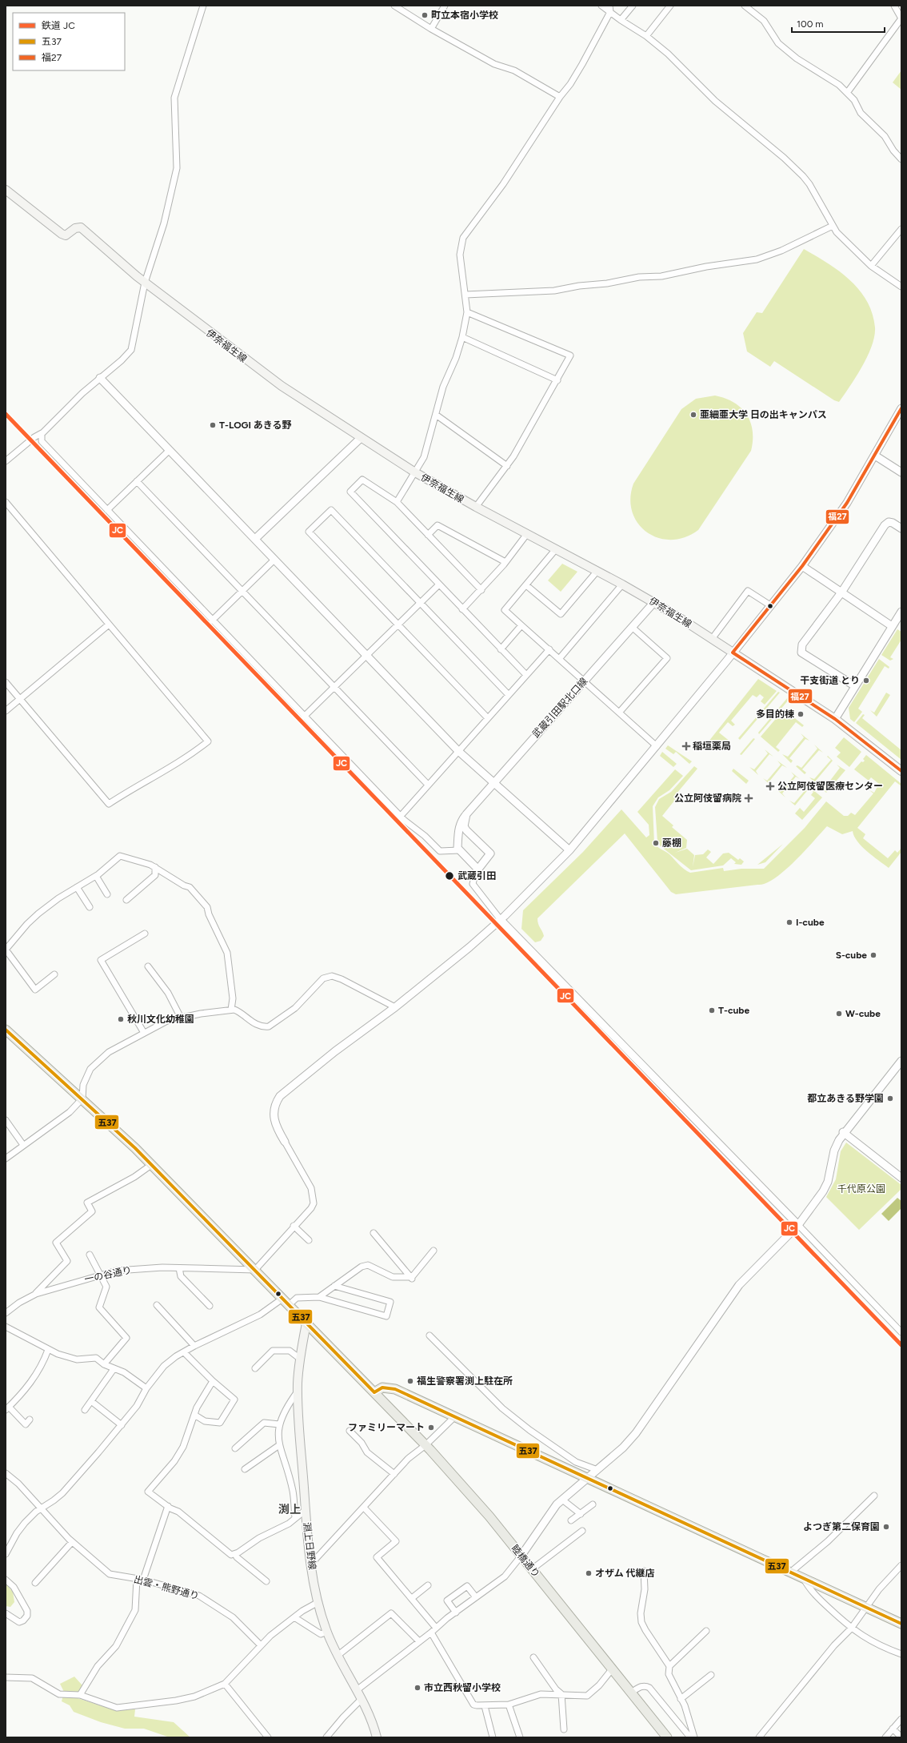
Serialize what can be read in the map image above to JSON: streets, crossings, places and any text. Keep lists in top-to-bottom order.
{
  "streets": {
    "main road": ["伊奈福生線", "淵上日野線", "睦橋通り"],
    "street": ["武蔵引田駅北口線", "一の谷通り", "出雲・熊野通り"]
  },
  "crossings": [
    ["伊奈福生線", "武蔵引田駅北口線"],
    ["一の谷通り", "睦橋通り"],
    ["淵上日野線", "睦橋通り"]
  ],
  "districts": ["渕上"],
  "parks": ["千代原公園"],
  "places": {
    "other": [
      "町立本宿小学校",
      "亜細亜大学 日の出キャンパス",
      "T-LOGI あきる野",
      "干支街道 とり",
      "多目的棟",
      "藤棚",
      "武蔵引田",
      "I-cube",
      "S-cube",
      "T-cube",
      "W-cube",
      "秋川文化幼稚園",
      "都立あきる野学園",
      "福生警察署渕上駐在所",
      "ファミリーマート",
      "よつぎ第二保育園",
      "オザム 代継店",
      "市立西秋留小学校"
    ],
    "health": ["稲垣薬局", "公立阿伎留医療センター", "公立阿伎留病院"]
  },
  "lines": ["transit line 福27", "rail line JC", "transit line 五37"],
  "legend": ["鉄道 JC", "五37", "福27"],
  "scale_bar": "100 m"
}
